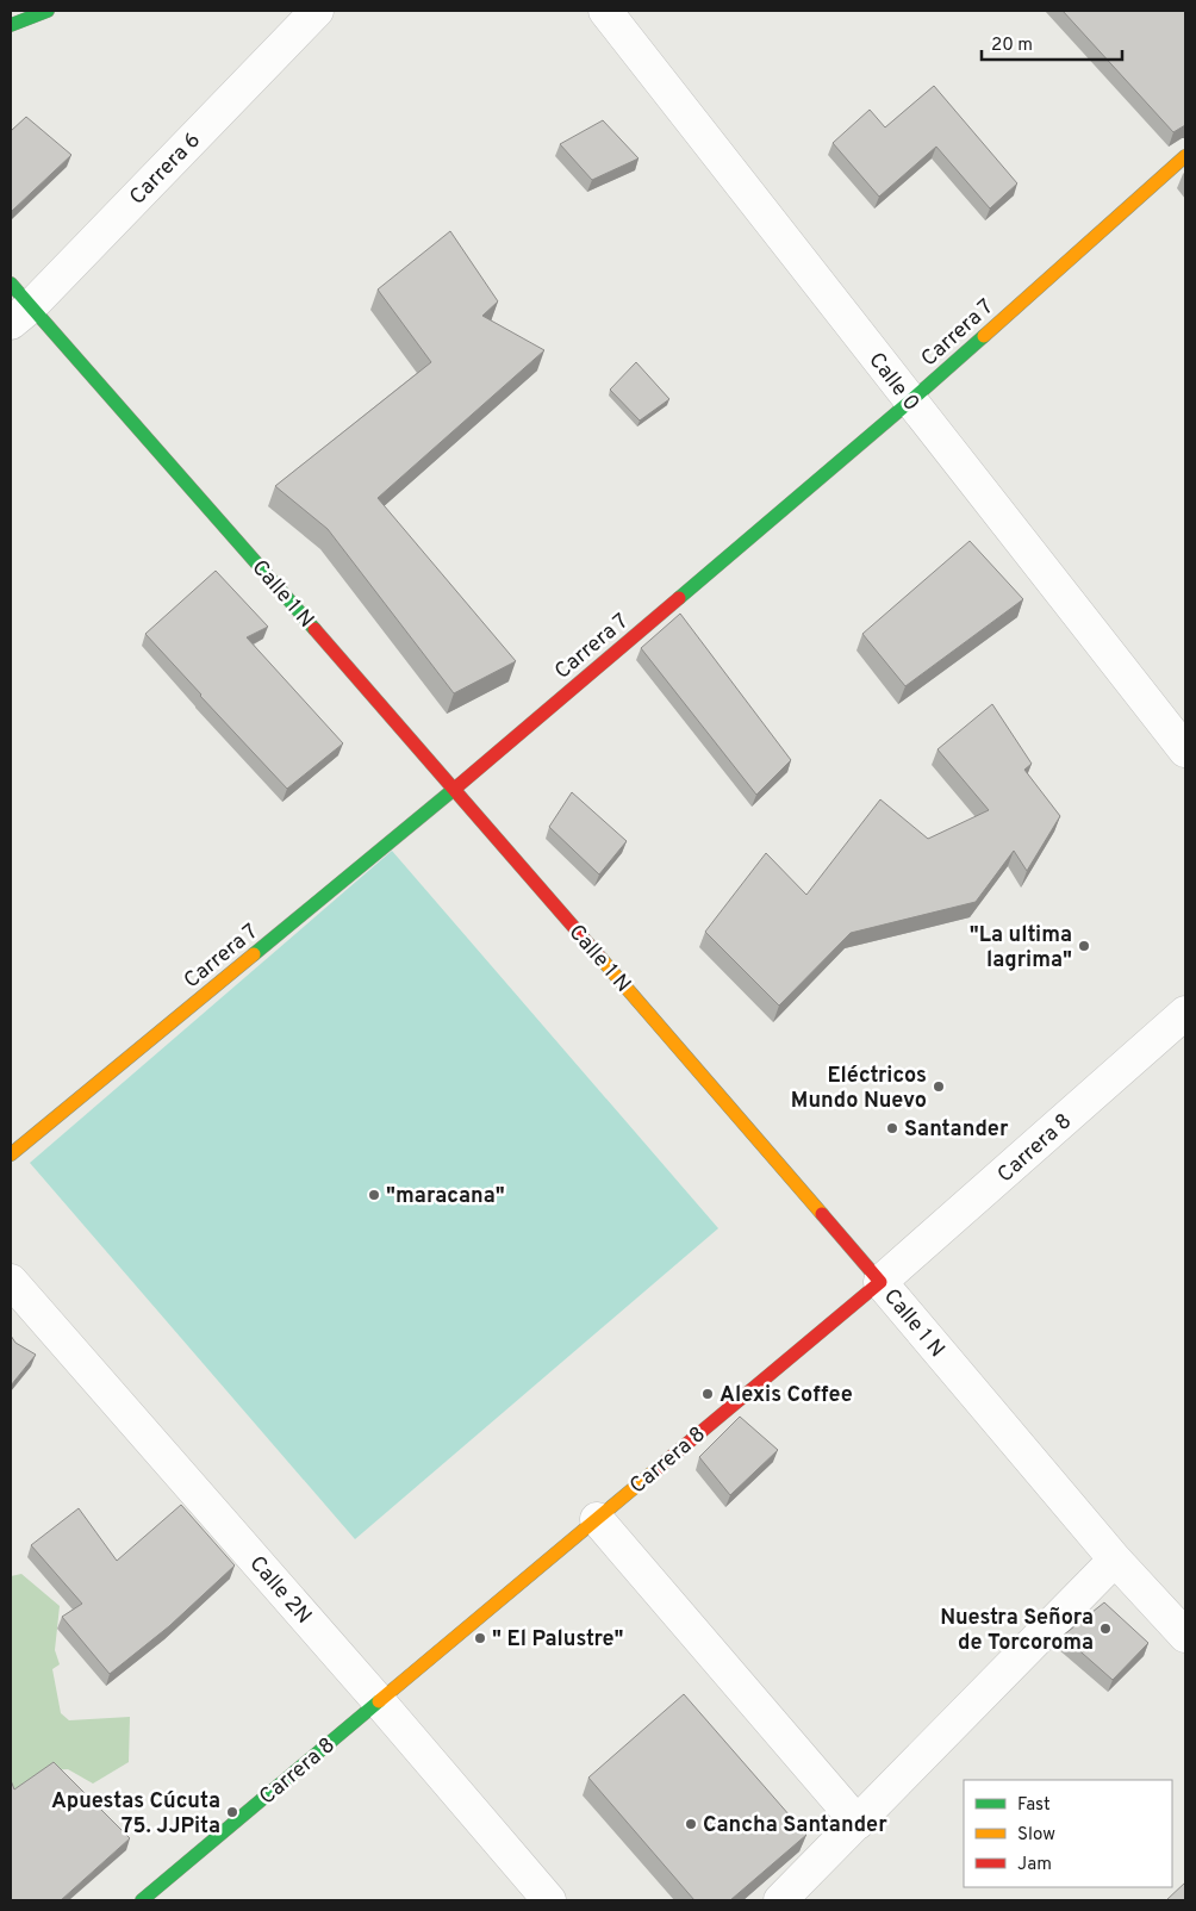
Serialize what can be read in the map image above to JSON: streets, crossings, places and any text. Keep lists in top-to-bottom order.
{
  "streets": {
    "street": [
      "Carrera 6",
      "Carrera 7",
      "Calle 0",
      "Calle 1 N",
      "Carrera 8",
      "Calle 2N"
    ]
  },
  "crossings": [
    ["Carrera 6", "Calle 1 N"],
    ["Carrera 7", "Calle 0"],
    ["Carrera 7", "Calle 1 N"],
    ["Calle 1 N", "Carrera 8"],
    ["Carrera 8", "Calle 2N"]
  ],
  "places": [
    "\"La ultima lagrima\"",
    "Eléctricos Mundo Nuevo",
    "Santander",
    "\"maracana\"",
    "Alexis Coffee",
    "Nuestra Señora de Torcoroma",
    "\" El Palustre\"",
    "Apuestas Cúcuta 75. JJPita",
    "Cancha Santander"
  ],
  "legend": ["Fast", "Slow", "Jam"],
  "scale_bar": "20 m"
}
